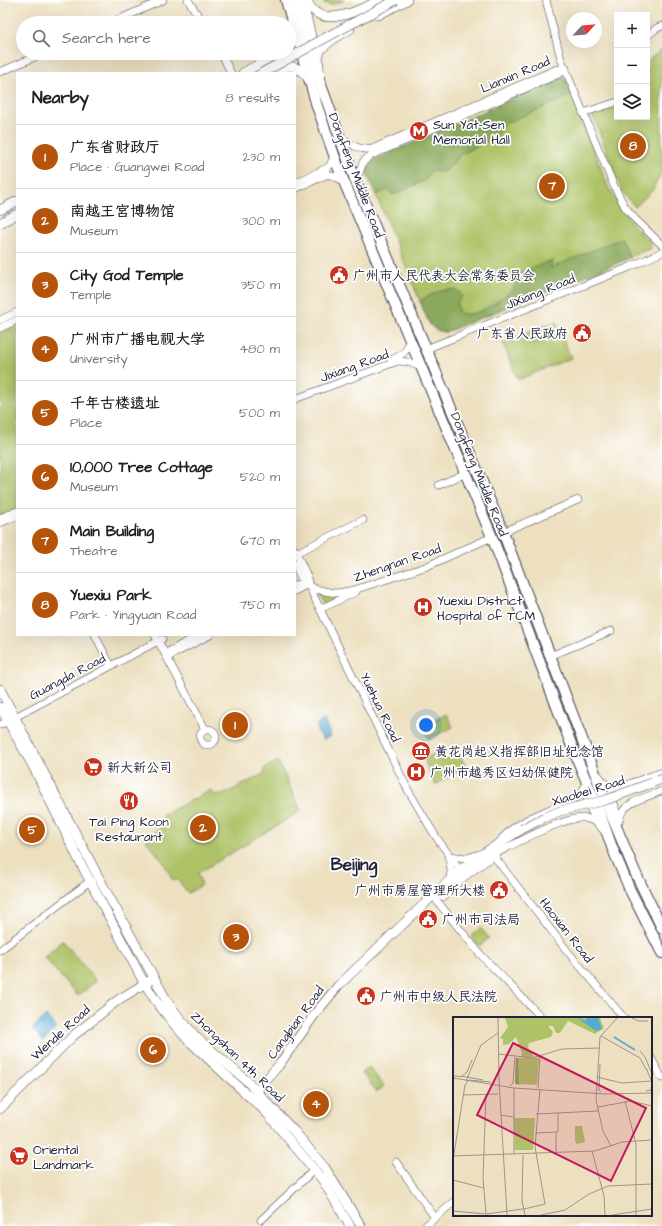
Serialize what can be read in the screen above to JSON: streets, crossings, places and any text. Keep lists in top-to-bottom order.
{
  "streets": {
    "highway": ["Dongfeng Middle Road"],
    "main road": [
      "Xiaobei Road",
      "Cangbian Road",
      "Wende Road",
      "Zhongshan 4th Road"
    ],
    "street": [
      "Lianxin Road",
      "JiXiang Road",
      "Jixiang Road",
      "Zhengnan Road",
      "Guangda Road",
      "Yuehua Road",
      "Haoxian Road"
    ]
  },
  "crossings": [
    ["Lianxin Road", "Dongfeng Middle Road"],
    ["Dongfeng Middle Road", "JiXiang Road"],
    ["Dongfeng Middle Road", "Jixiang Road"],
    ["Dongfeng Middle Road", "Zhengnan Road"],
    ["Dongfeng Middle Road", "Xiaobei Road"],
    ["Dongfeng Middle Road", "Cangbian Road"],
    ["Zhengnan Road", "Yuehua Road"],
    ["Yuehua Road", "Cangbian Road"],
    ["Xiaobei Road", "Cangbian Road"],
    ["Haoxian Road", "Cangbian Road"],
    ["Cangbian Road", "Zhongshan 4th Road"],
    ["Wende Road", "Zhongshan 4th Road"]
  ],
  "districts": ["Beijing"],
  "places": {
    "metro station": ["Sun Yat-Sen Memorial Hall"],
    "public building": [
      "广州市人民代表大会常务委员会",
      "广东省人民政府",
      "广州市房屋管理所大楼",
      "广州市司法局",
      "广州市中级人民法院"
    ],
    "hospital": ["Yuexiu District Hospital of TCM", "广州市越秀区妇幼保健院"],
    "museum": ["黄花岗起义指挥部旧址纪念馆"],
    "supermarket": ["新大新公司", "Oriental Landmark"],
    "restaurant": ["Tai Ping Koon Restaurant"]
  },
  "north": "top right",
  "page": {
    "map_buttons": ["+", "−"],
    "search": "Search here",
    "heading": ["Nearby", "8 results"],
    "list": [
      {
        "mark": "1",
        "name": "广东省财政厅",
        "note": "Place · Guangwei Road",
        "value": "230 m"
      },
      {
        "mark": "2",
        "name": "南越王宫博物馆",
        "note": "Museum",
        "value": "300 m"
      },
      {
        "mark": "3",
        "name": "City God Temple",
        "note": "Temple",
        "value": "350 m"
      },
      {
        "mark": "4",
        "name": "广州市广播电视大学",
        "note": "University",
        "value": "480 m"
      },
      {
        "mark": "5",
        "name": "千年古楼遗址",
        "note": "Place",
        "value": "500 m"
      },
      {
        "mark": "6",
        "name": "10,000 Tree Cottage",
        "note": "Museum",
        "value": "520 m"
      },
      {
        "mark": "7",
        "name": "Main Building",
        "note": "Theatre",
        "value": "670 m"
      },
      {
        "mark": "8",
        "name": "Yuexiu Park",
        "note": "Park · Yingyuan Road",
        "value": "750 m"
      }
    ],
    "pins": [
      "8",
      "7",
      "1",
      "2",
      "5",
      "3",
      "6",
      "4"
    ]
  }
}
